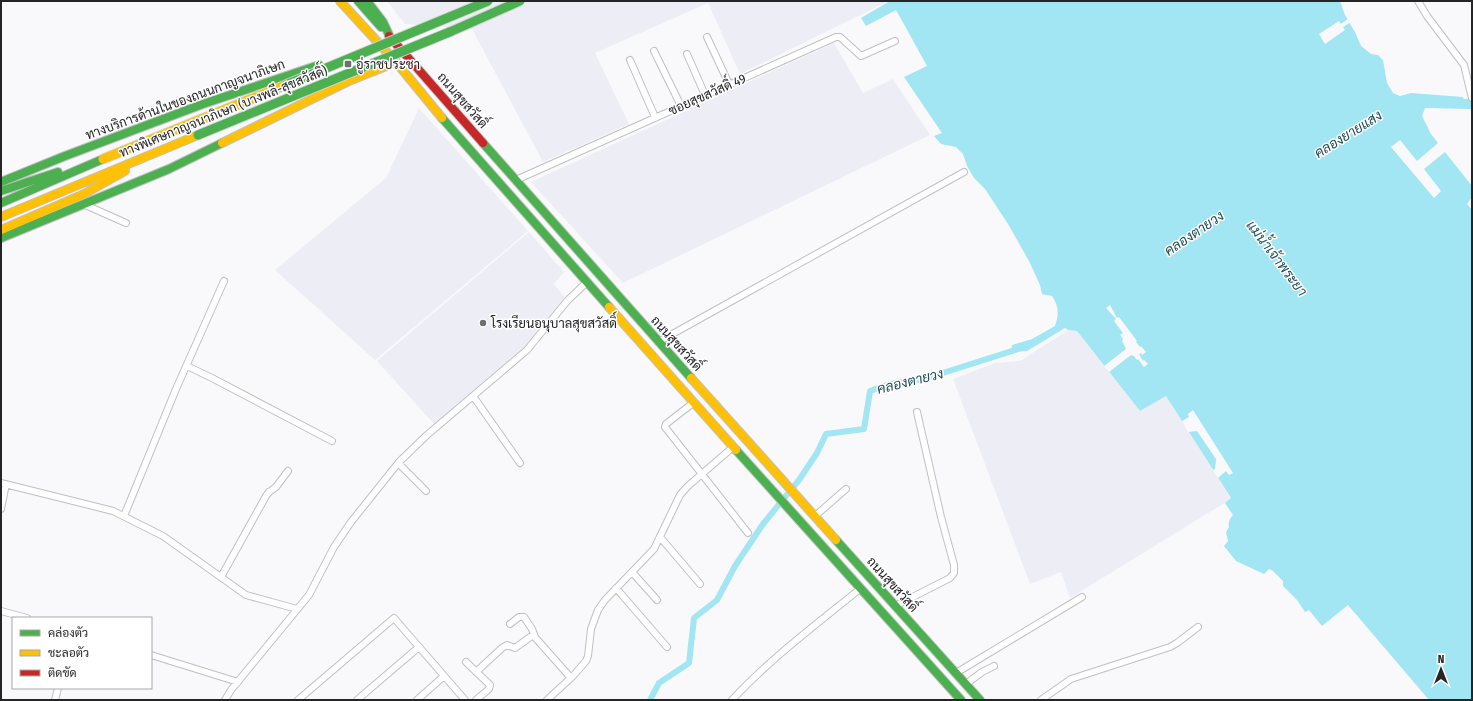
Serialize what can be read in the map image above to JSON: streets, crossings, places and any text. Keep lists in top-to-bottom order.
{
  "streets": {
    "main road": ["ทางบริการด้านในของถนนกาญจนาภิเษก", "ถนนสุขสวัสดิ์", "ทางพิเศษกาญจนาภิเษก (บางพลี-สุขสวัสดิ์)"],
    "street": ["ซอยสุขสวัสดิ์ 49"]
  },
  "crossings": [
    ["ซอยสุขสวัสดิ์ 49", "ถนนสุขสวัสดิ์"],
    ["ทางบริการด้านในของถนนกาญจนาภิเษก", "ถนนสุขสวัสดิ์"]
  ],
  "water": ["คลองยายแสง", "คลองตายวง", "แม่น้ำเจ้าพระยา"],
  "places": {
    "transit": ["อู่ราชประชา"],
    "other": ["โรงเรียนอนุบาลสุขสวัสดิ์"]
  },
  "legend": ["คล่องตัว", "ชะลอตัว", "ติดขัด"],
  "north": "top"
}
